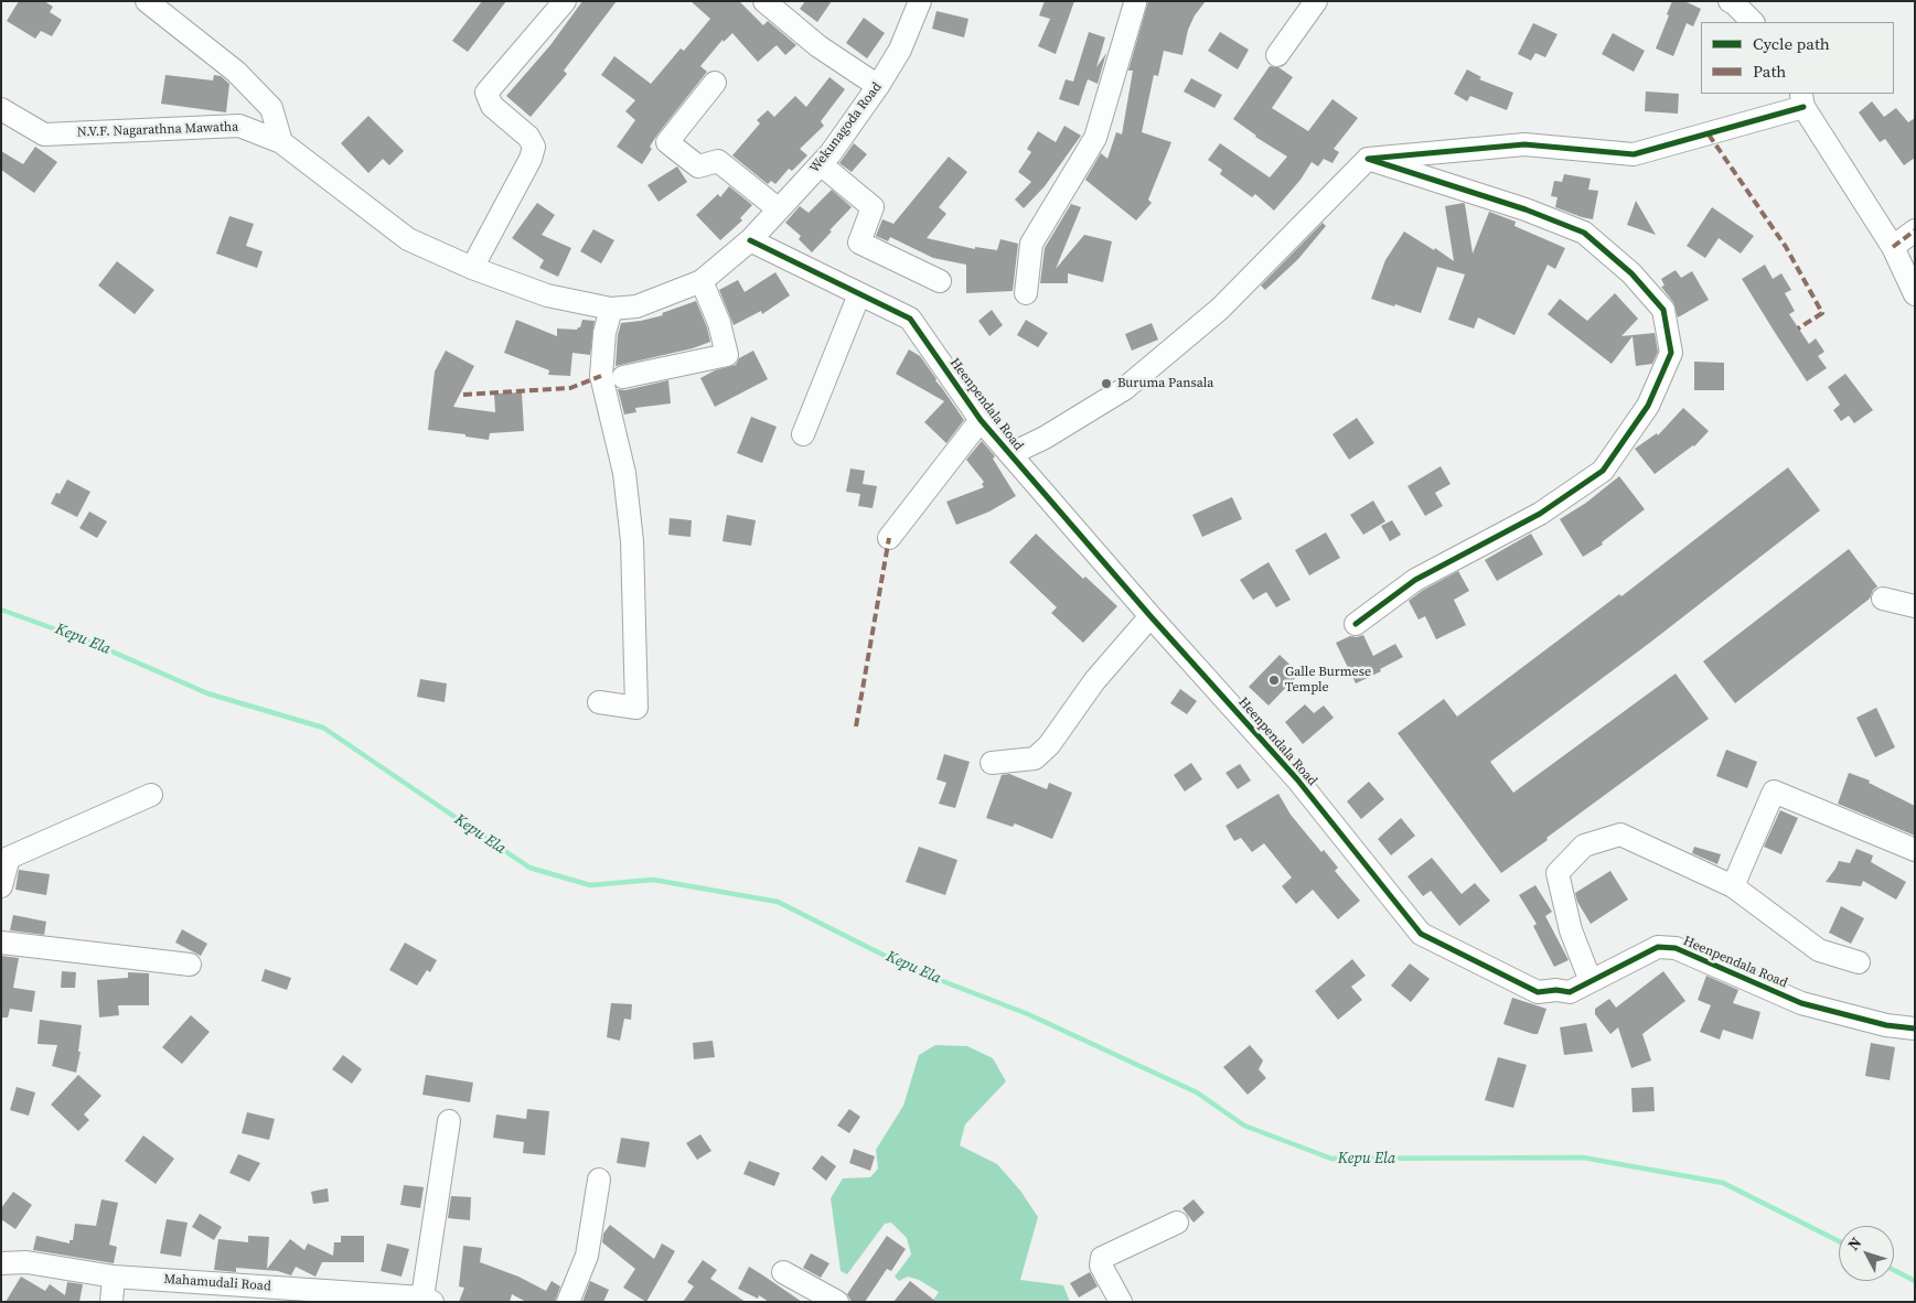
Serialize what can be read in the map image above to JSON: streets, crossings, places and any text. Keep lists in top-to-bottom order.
{
  "streets": {
    "street": [
      "Wekunagoda Road",
      "N.V.F. Nagarathna Mawatha",
      "Heenpendala Road",
      "Mahamudali Road"
    ]
  },
  "crossings": [
    ["Wekunagoda Road", "N.V.F. Nagarathna Mawatha"],
    ["Wekunagoda Road", "Heenpendala Road"],
    ["N.V.F. Nagarathna Mawatha", "Heenpendala Road"]
  ],
  "water": ["Kepu Ela"],
  "places": ["Buruma Pansala", "Galle Burmese Temple"],
  "legend": ["Cycle path", "Path"],
  "north": "top left"
}
